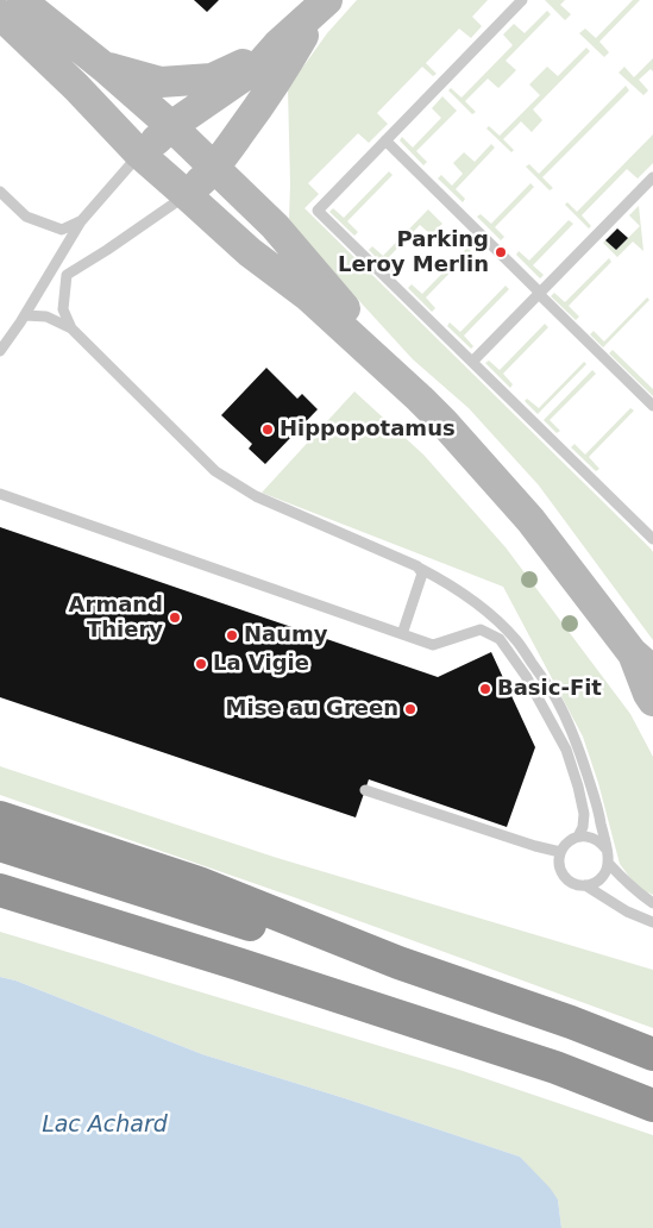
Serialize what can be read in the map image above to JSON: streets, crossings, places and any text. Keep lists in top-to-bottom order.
{
  "water": ["Lac Achard"],
  "places": [
    "Parking Leroy Merlin",
    "Hippopotamus",
    "Armand Thiery",
    "Naumy",
    "La Vigie",
    "Basic-Fit",
    "Mise au Green"
  ]
}
